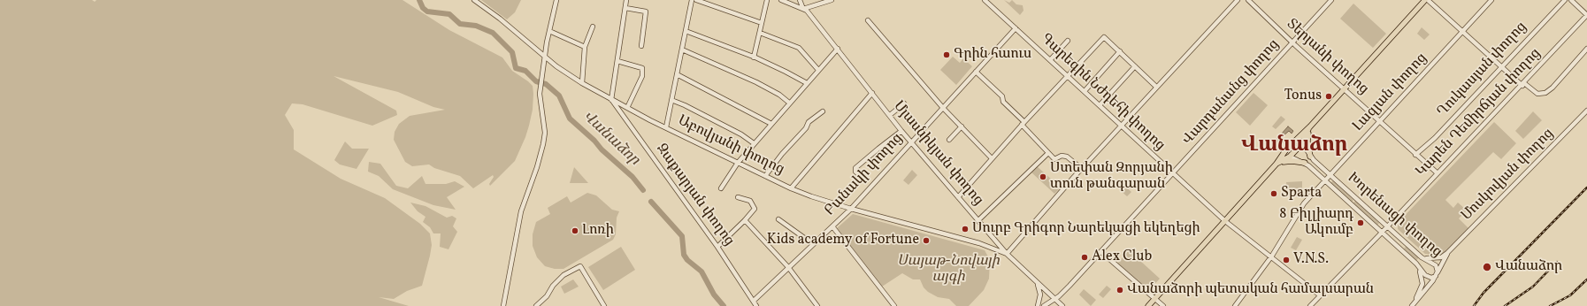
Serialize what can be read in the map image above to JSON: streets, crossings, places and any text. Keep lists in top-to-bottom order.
{
  "streets": {
    "street": [
      "Տերյանի փողոց",
      "Ղուկասյան փողոց",
      "Գարեգին Նժդեհի փողոց",
      "Վարդանանց փողոց",
      "Լազյան փողոց",
      "Կարեն Դեմիրճյան փողոց",
      "Աբովյանի փողոց",
      "Մյասնիկյան փողոց",
      "Բանակի փողոց",
      "Մոսկովյան փողոց",
      "Զաքարյան փողոց",
      "Խորենացի փողոց"
    ]
  },
  "crossings": [
    ["Տերյանի փողոց", "Ղուկասյան փողոց"],
    ["Տերյանի փողոց", "Վարդանանց փողոց"],
    ["Տերյանի փողոց", "Լազյան փողոց"],
    ["Տերյանի փողոց", "Կարեն Դեմիրճյան փողոց"],
    ["Գարեգին Նժդեհի փողոց", "Վարդանանց փողոց"],
    ["Գարեգին Նժդեհի փողոց", "Լազյան փողոց"],
    ["Գարեգին Նժդեհի փողոց", "Կարեն Դեմիրճյան փողոց"],
    ["Գարեգին Նժդեհի փողոց", "Բանակի փողոց"],
    ["Վարդանանց փողոց", "Մյասնիկյան փողոց"],
    ["Լազյան փողոց", "Խորենացի փողոց"],
    ["Կարեն Դեմիրճյան փողոց", "Խորենացի փողոց"],
    ["Աբովյանի փողոց", "Մյասնիկյան փողոց"],
    ["Աբովյանի փողոց", "Բանակի փողոց"],
    ["Աբովյանի փողոց", "Զաքարյան փողոց"],
    ["Մյասնիկյան փողոց", "Բանակի փողոց"],
    ["Բանակի փողոց", "Զաքարյան փողոց"]
  ],
  "districts": ["Վանաձոր"],
  "water": ["Վանաձոր"],
  "parks": ["Սայաթ-Նովայի այգի"],
  "places": [
    "Գրին հաուս",
    "Tonus",
    "Ստեփան Զորյանի տուն թանգարան",
    "Sparta",
    "8 Բիլլիարդ Ակումբ",
    "Սուրբ Գրիգոր Նարեկացի եկեղեցի",
    "Լոռի",
    "Kids academy of Fortune",
    "Alex Club",
    "V.N.S.",
    "Վանաձոր",
    "Վանաձորի պետական համալսարան"
  ]
}
